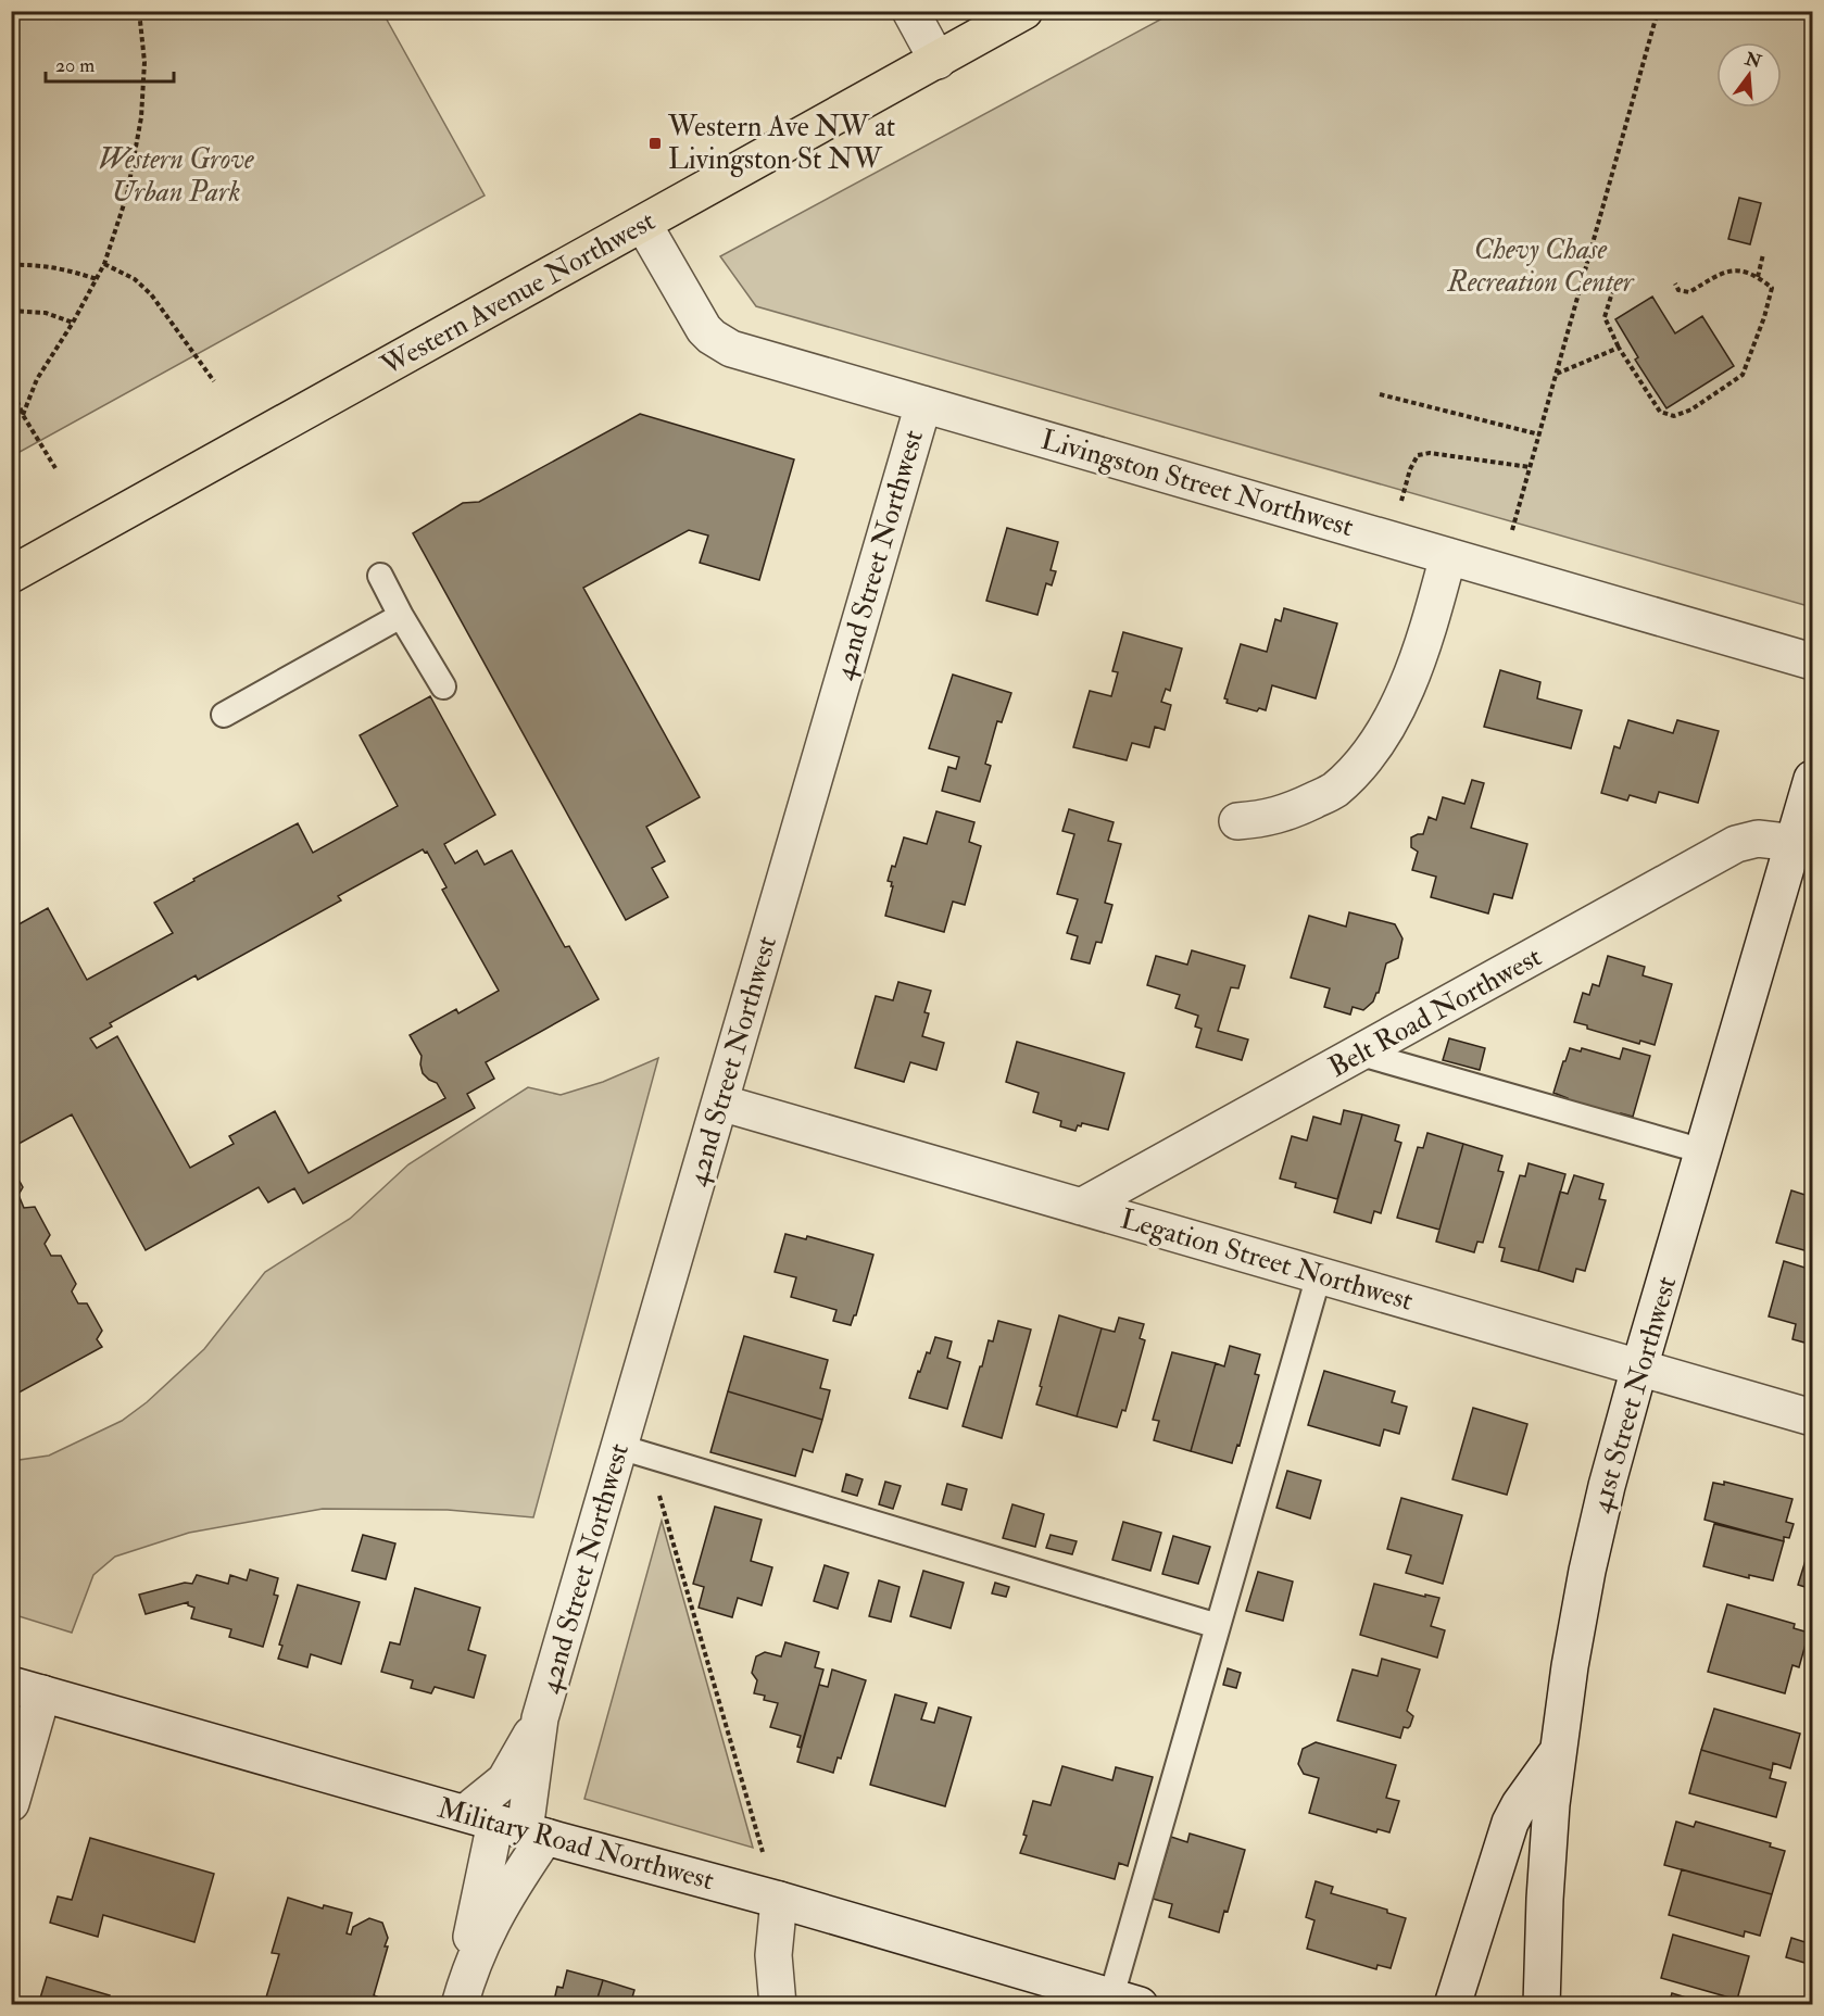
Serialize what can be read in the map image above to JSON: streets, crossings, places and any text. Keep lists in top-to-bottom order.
{
  "streets": {
    "main road": ["Western Avenue Northwest"],
    "street": [
      "Livingston Street Northwest",
      "42nd Street Northwest",
      "Belt Road Northwest",
      "Legation Street Northwest",
      "41st Street Northwest",
      "Military Road Northwest"
    ]
  },
  "crossings": [
    ["Western Avenue Northwest", "Livingston Street Northwest"],
    ["Livingston Street Northwest", "42nd Street Northwest"],
    ["42nd Street Northwest", "Legation Street Northwest"],
    ["42nd Street Northwest", "Military Road Northwest"],
    ["Belt Road Northwest", "Legation Street Northwest"],
    ["Belt Road Northwest", "41st Street Northwest"],
    ["Legation Street Northwest", "41st Street Northwest"]
  ],
  "parks": ["Western Grove Urban Park", "Chevy Chase Recreation Center"],
  "places": {
    "transit": ["Western Ave NW at Livingston St NW"]
  },
  "scale_bar": "20 m",
  "north": "top"
}
